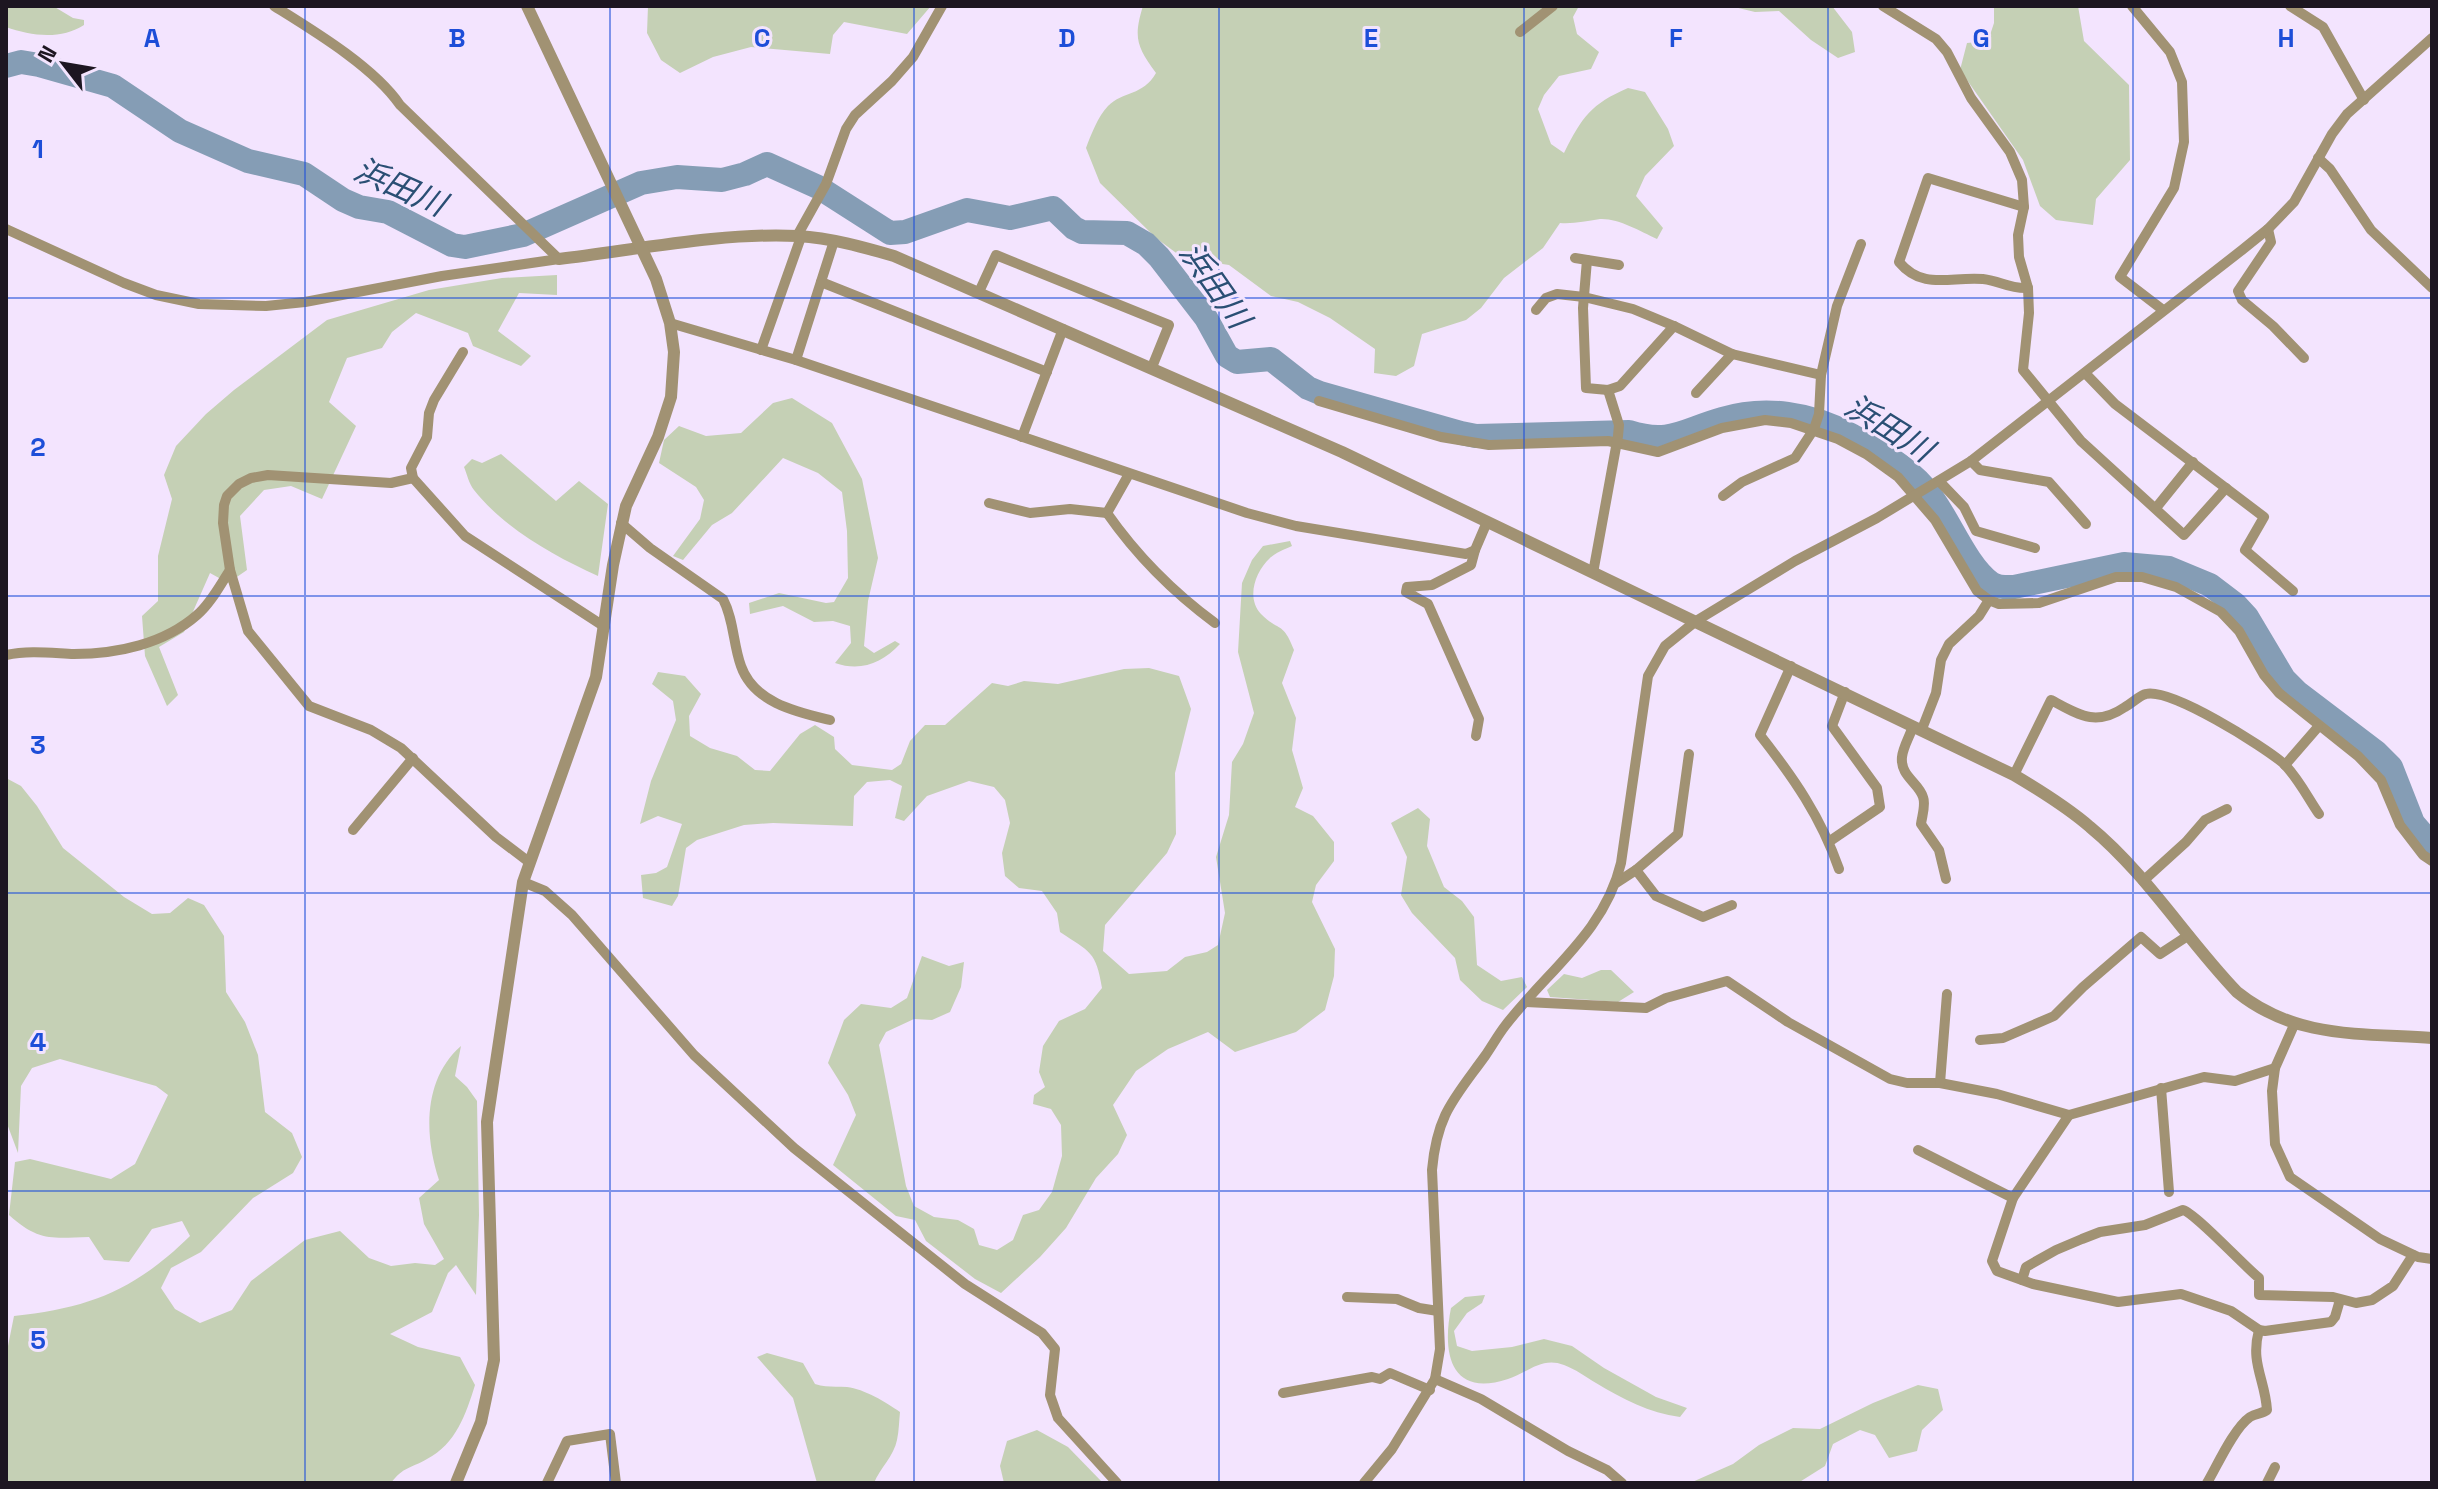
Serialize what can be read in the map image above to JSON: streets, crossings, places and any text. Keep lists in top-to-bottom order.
{
  "water": ["浜田川"],
  "north": "top left",
  "grid": {
    "columns": [
      "A",
      "B",
      "C",
      "D",
      "E",
      "F",
      "G",
      "H"
    ],
    "rows": [
      "1",
      "2",
      "3",
      "4",
      "5"
    ]
  }
}
